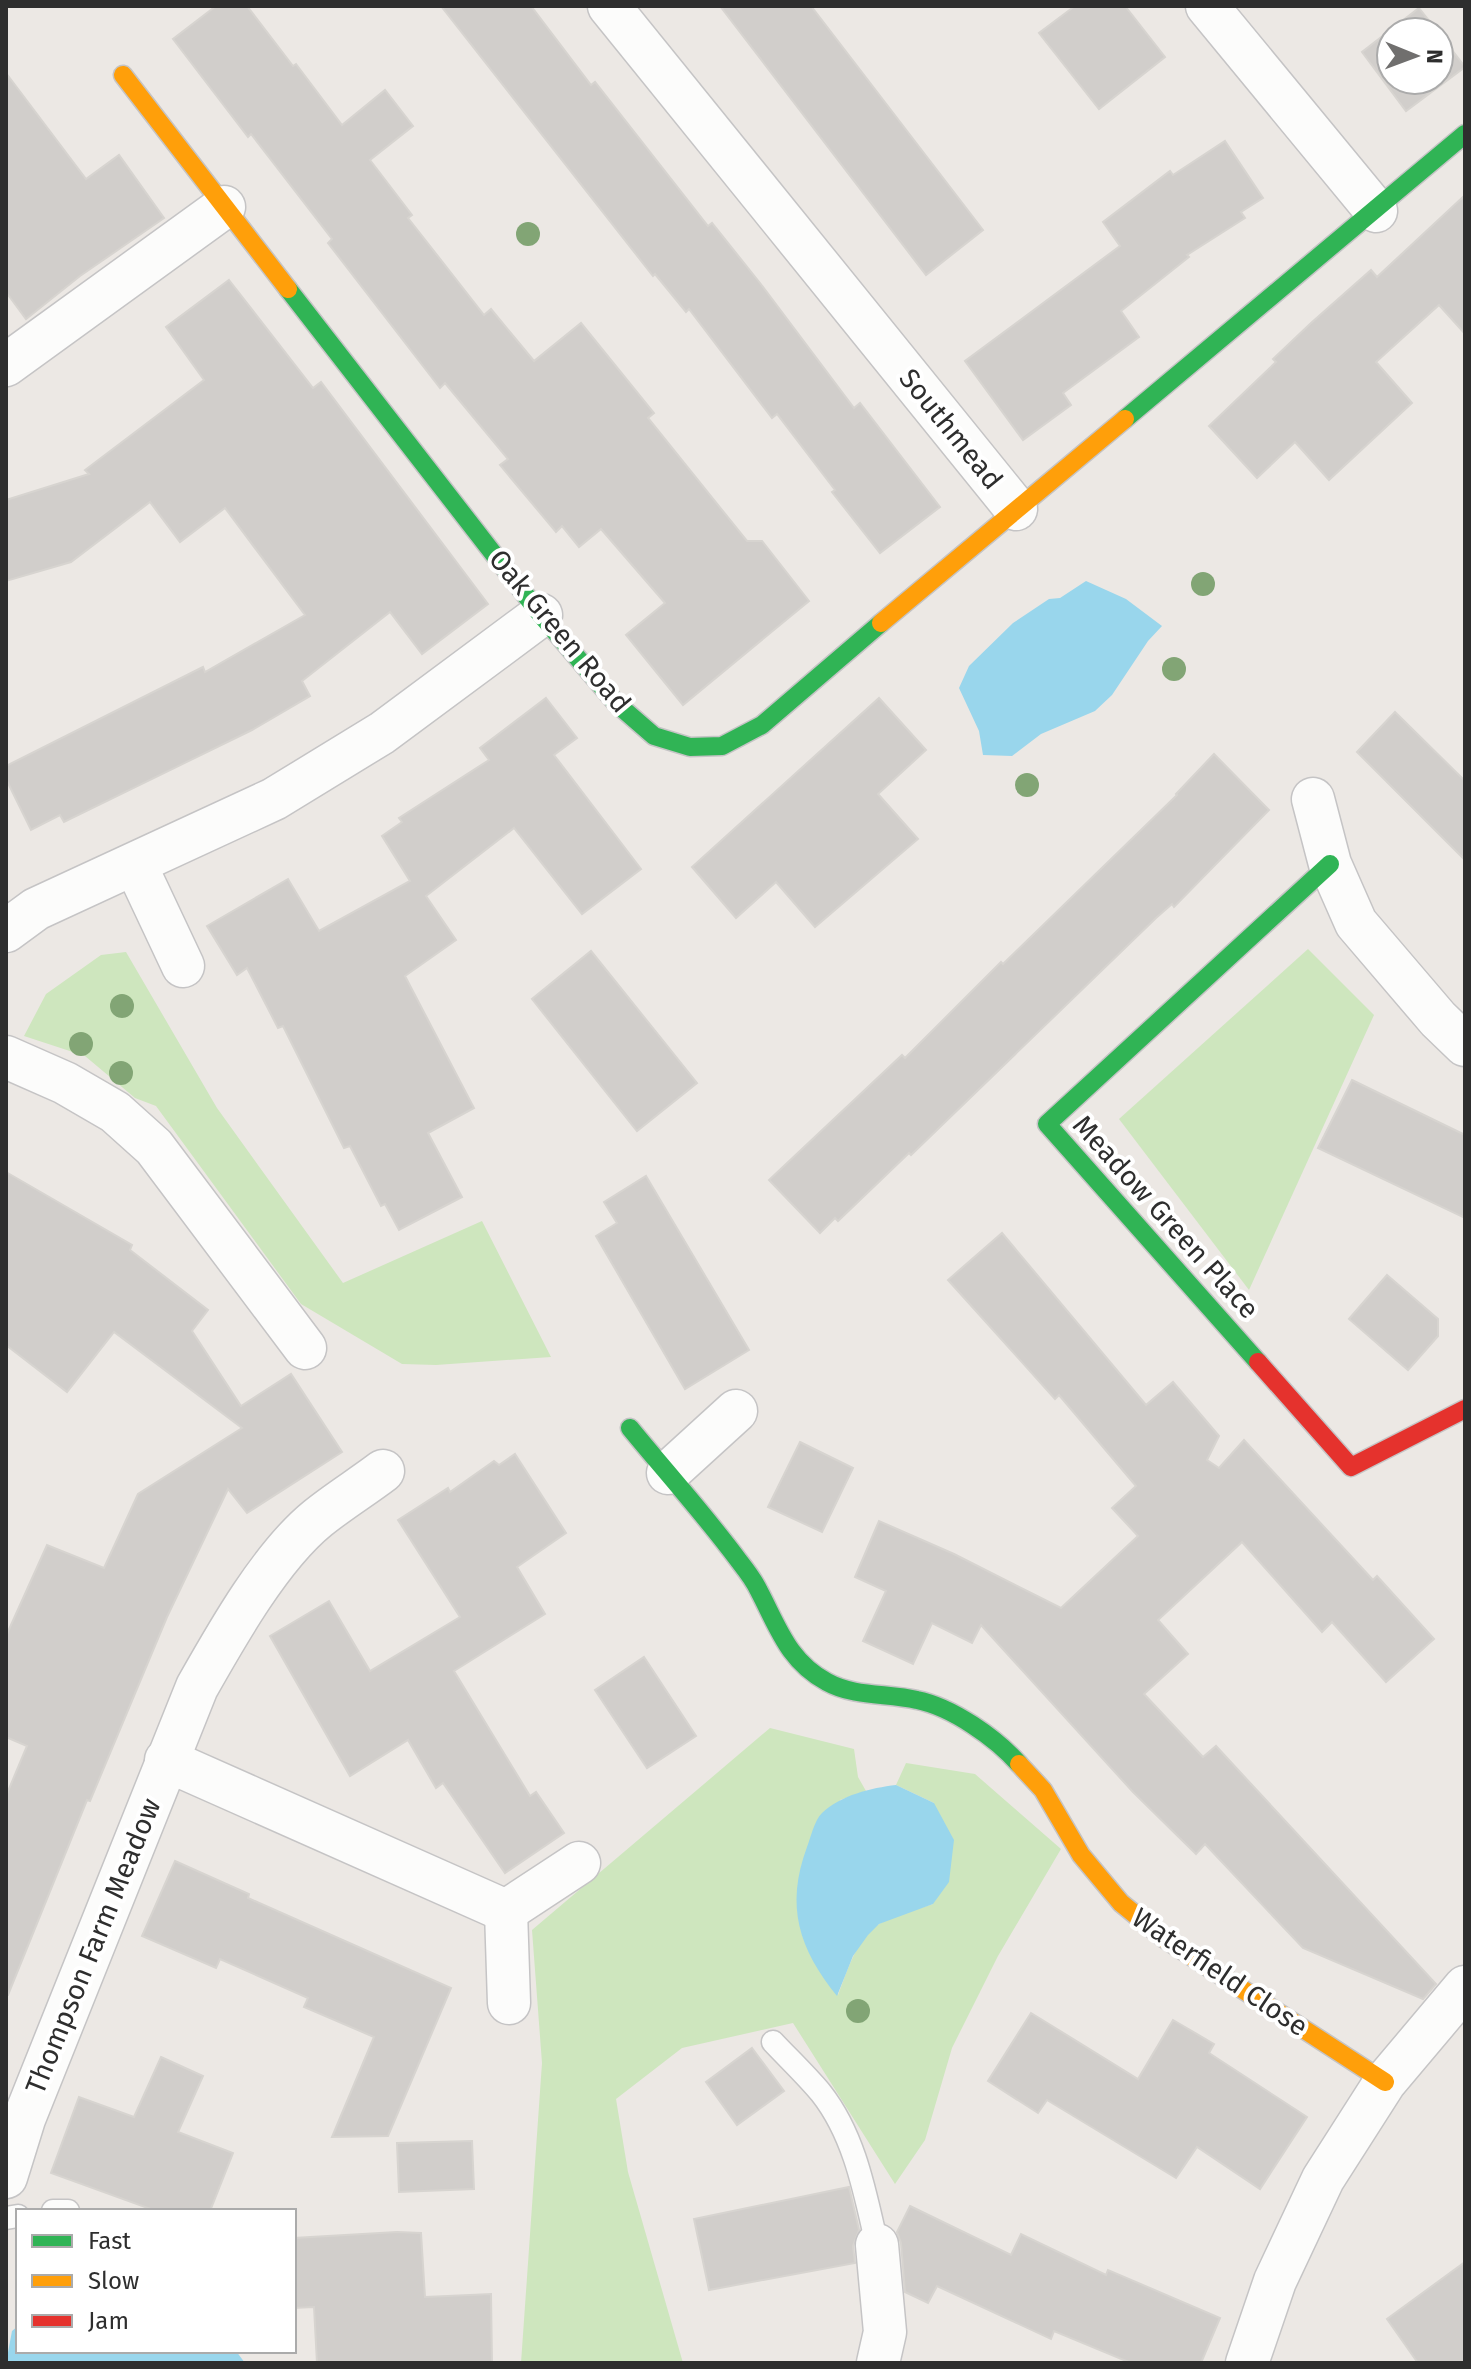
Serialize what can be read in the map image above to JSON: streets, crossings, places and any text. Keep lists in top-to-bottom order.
{
  "streets": {
    "street": [
      "Southmead",
      "Oak Green Road",
      "Meadow Green Place",
      "Thompson Farm Meadow",
      "Waterfield Close"
    ]
  },
  "crossings": [
    ["Southmead", "Oak Green Road"]
  ],
  "legend": ["Fast", "Slow", "Jam"],
  "north": "right"
}
